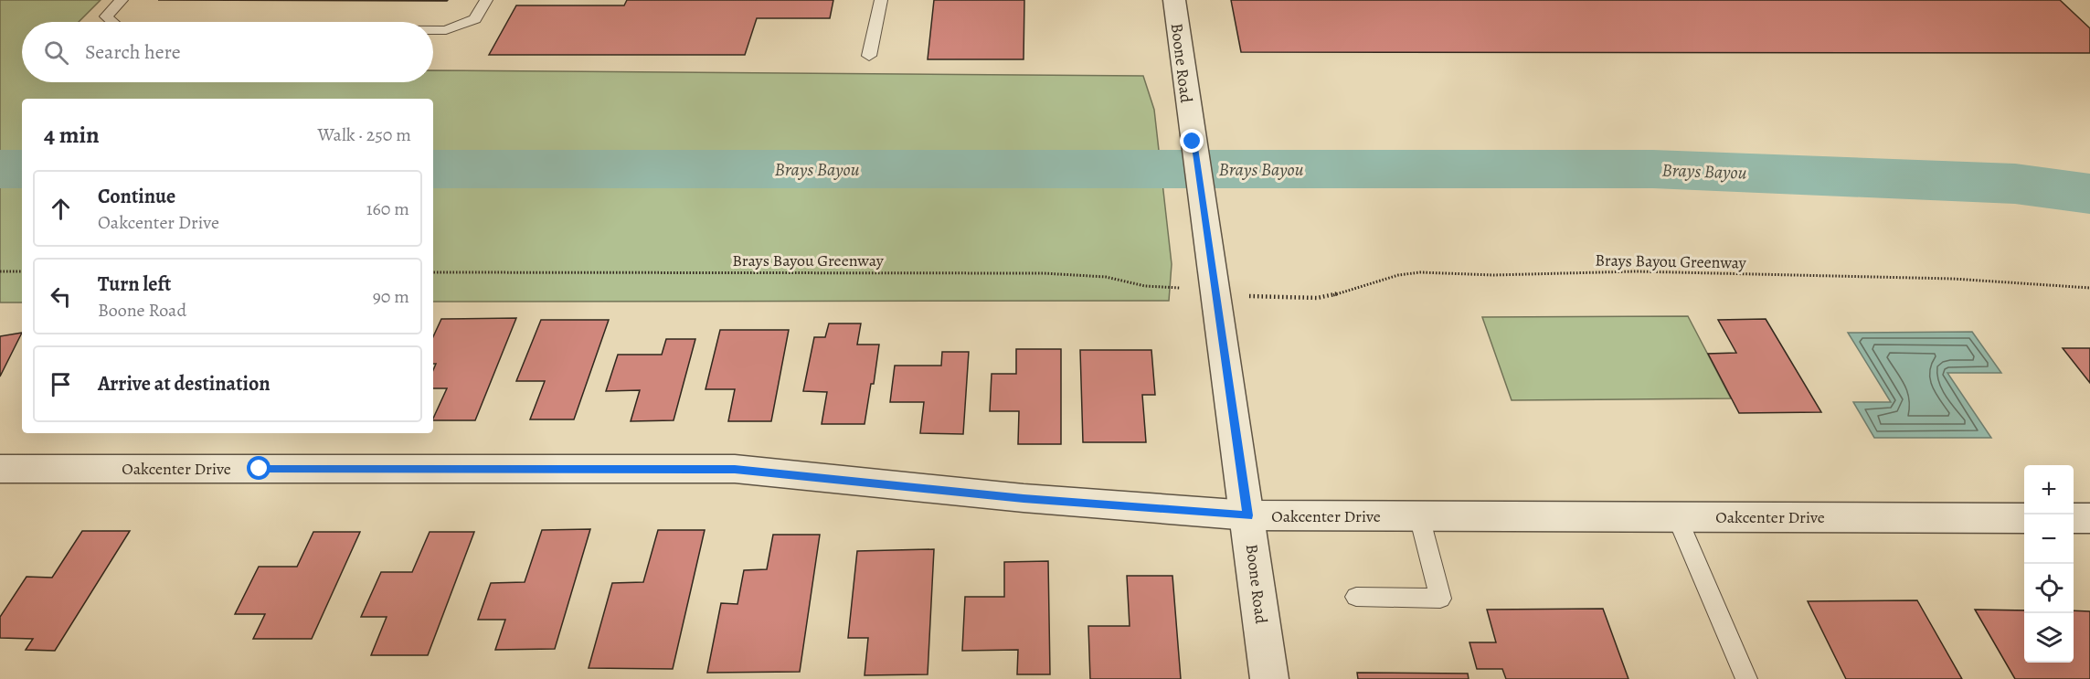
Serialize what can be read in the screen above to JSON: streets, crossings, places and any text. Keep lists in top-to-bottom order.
{
  "streets": {
    "street": ["Boone Road", "Oakcenter Drive"],
    "path": ["Brays Bayou Greenway"]
  },
  "crossings": [
    ["Boone Road", "Oakcenter Drive"]
  ],
  "water": ["Brays Bayou"],
  "page": {
    "search": "Search here",
    "heading": ["4 min", "Walk · 250 m"],
    "list": [
      ["Continue", "Oakcenter Drive", "160 m"],
      ["Turn left", "Boone Road", "90 m"],
      "Arrive at destination"
    ],
    "map_buttons": ["+", "−"]
  }
}
